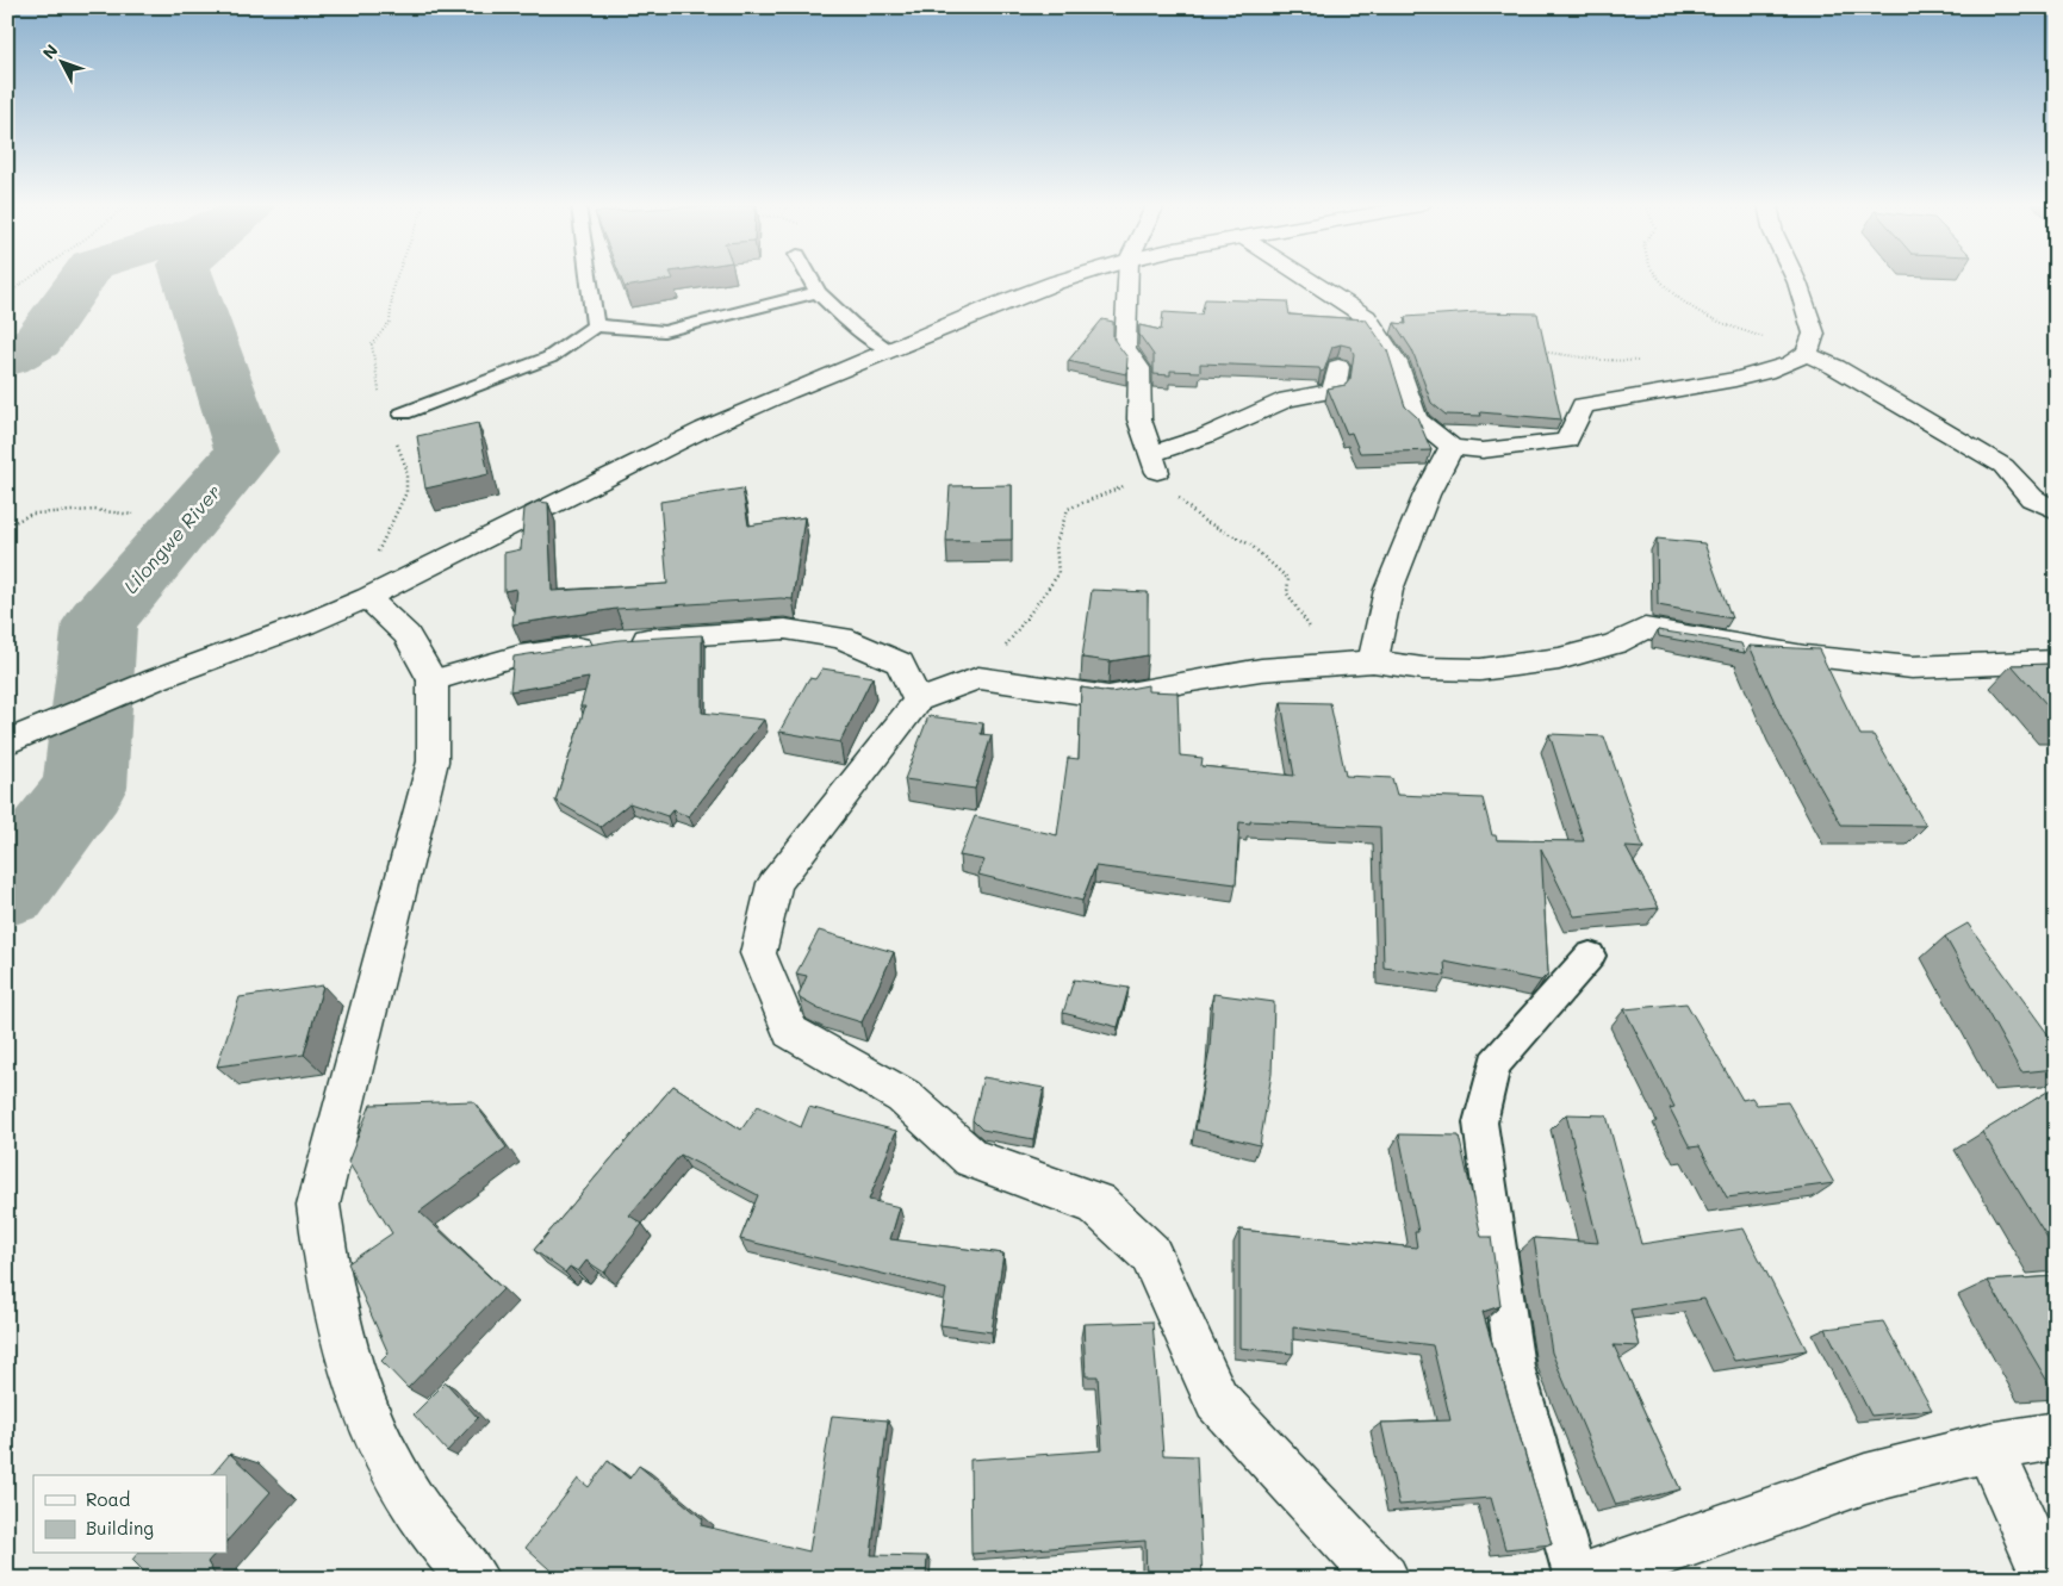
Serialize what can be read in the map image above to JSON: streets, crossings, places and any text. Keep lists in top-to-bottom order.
{
  "water": ["Lilongwe River"],
  "legend": ["Road", "Building"],
  "north": "top left"
}
